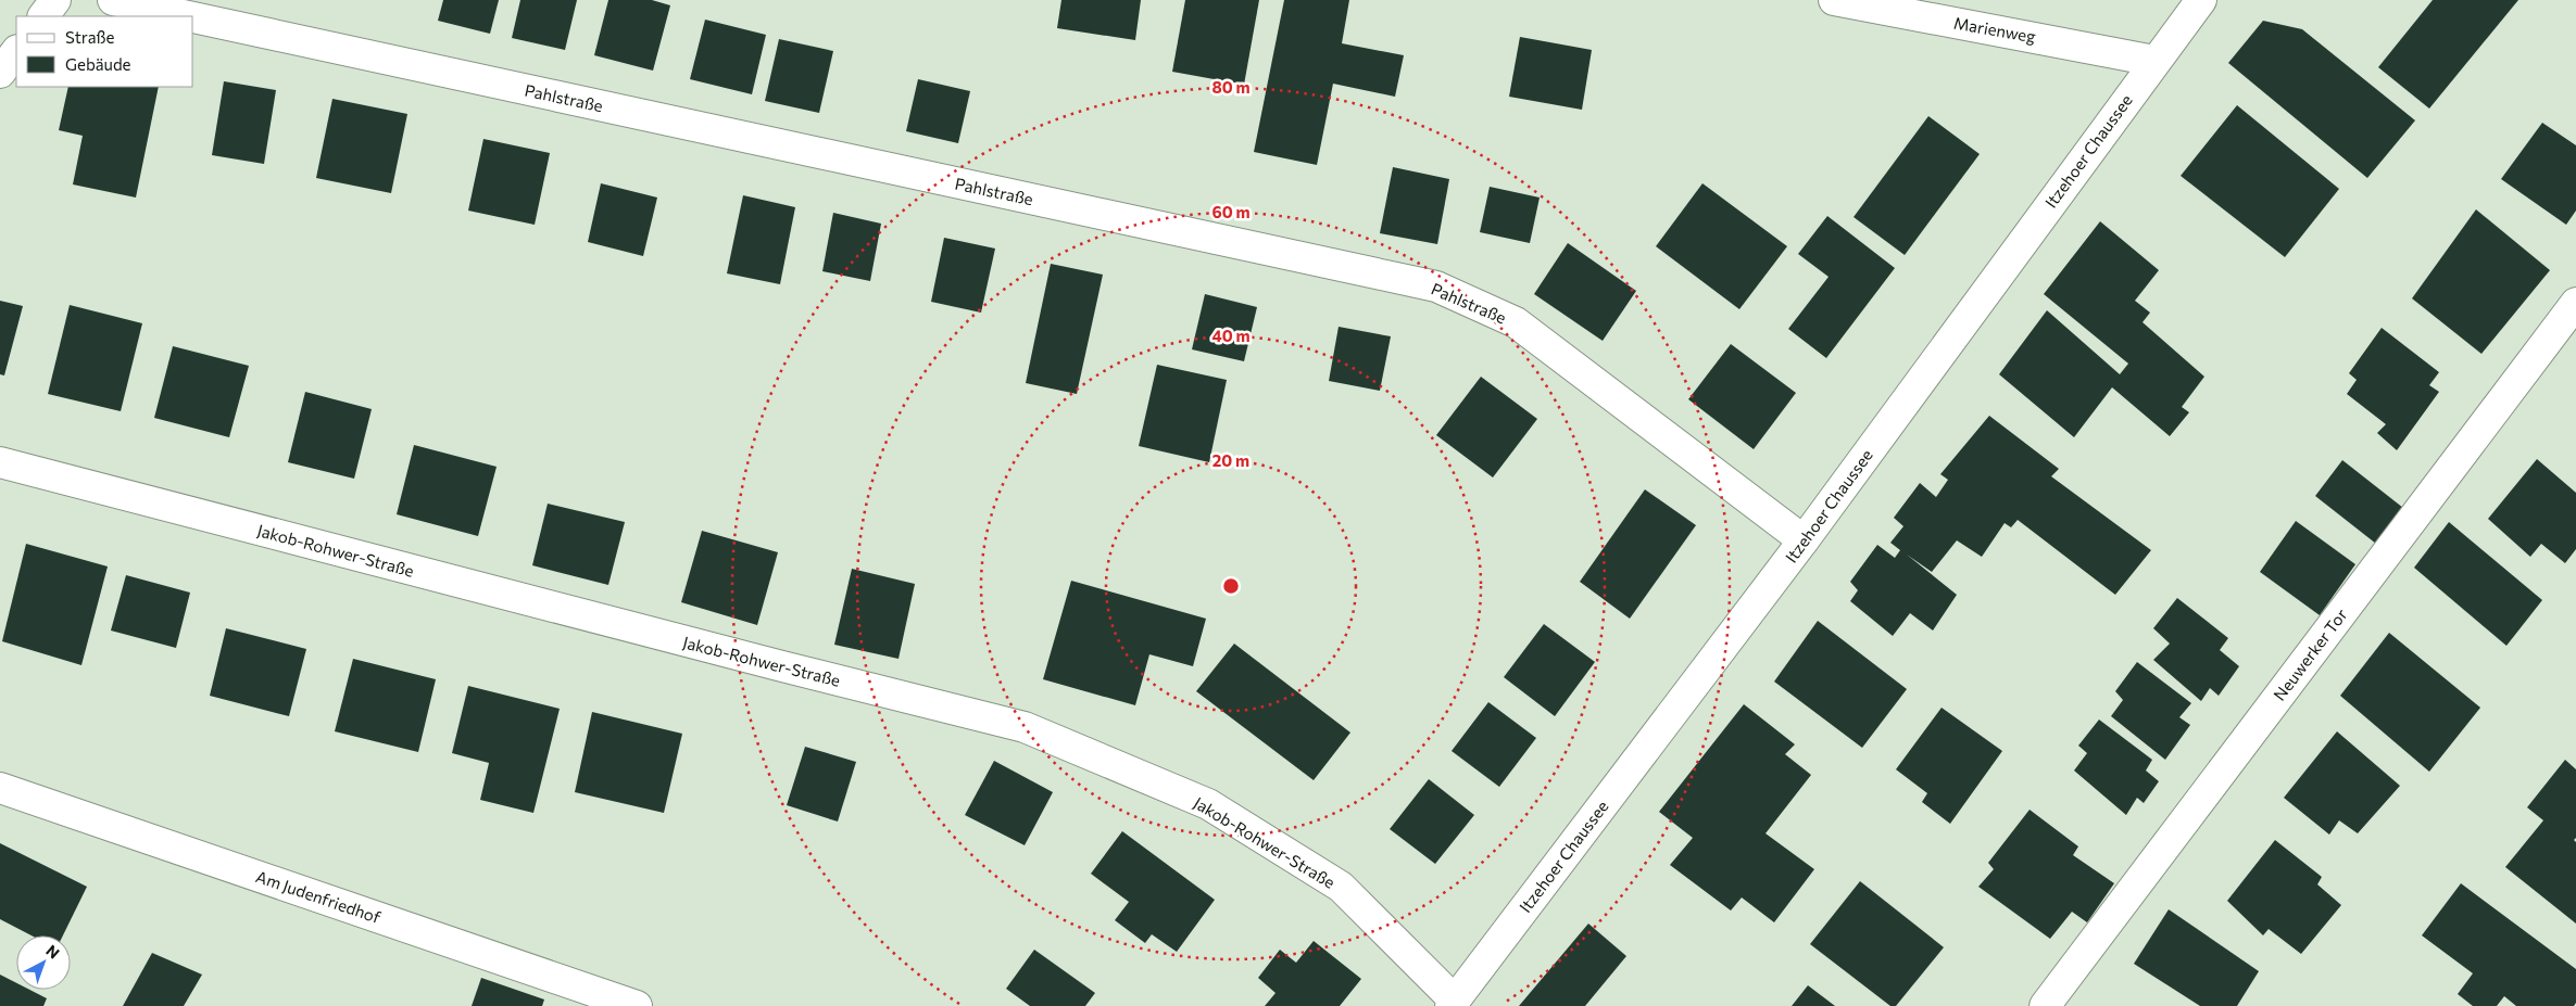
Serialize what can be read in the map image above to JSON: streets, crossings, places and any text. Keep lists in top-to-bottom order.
{
  "streets": {
    "street": [
      "Marienweg",
      "Pahlstraße",
      "Itzehoer Chaussee",
      "Jakob-Rohwer-Straße",
      "Neuwerker Tor",
      "Am Judenfriedhof"
    ]
  },
  "crossings": [
    ["Marienweg", "Itzehoer Chaussee"],
    ["Pahlstraße", "Itzehoer Chaussee"],
    ["Itzehoer Chaussee", "Jakob-Rohwer-Straße"]
  ],
  "legend": ["Straße", "Gebäude"],
  "north": "top right",
  "rings": [
    "80 m",
    "60 m",
    "40 m",
    "20 m"
  ]
}
